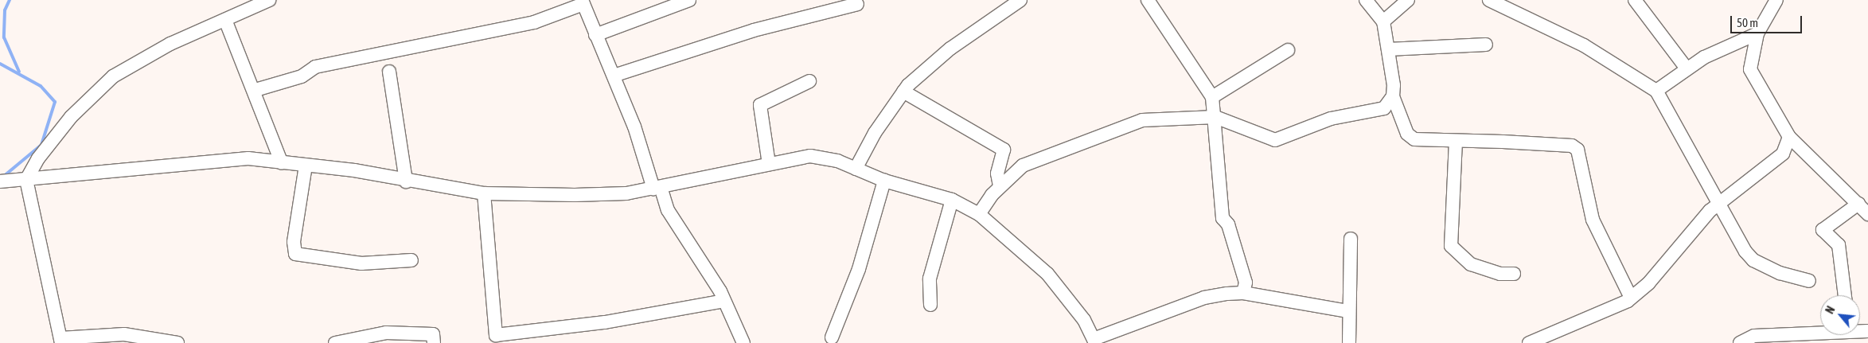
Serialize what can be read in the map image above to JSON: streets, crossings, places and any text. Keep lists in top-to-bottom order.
{
  "scale_bar": "50 m",
  "north": "top left"
}
